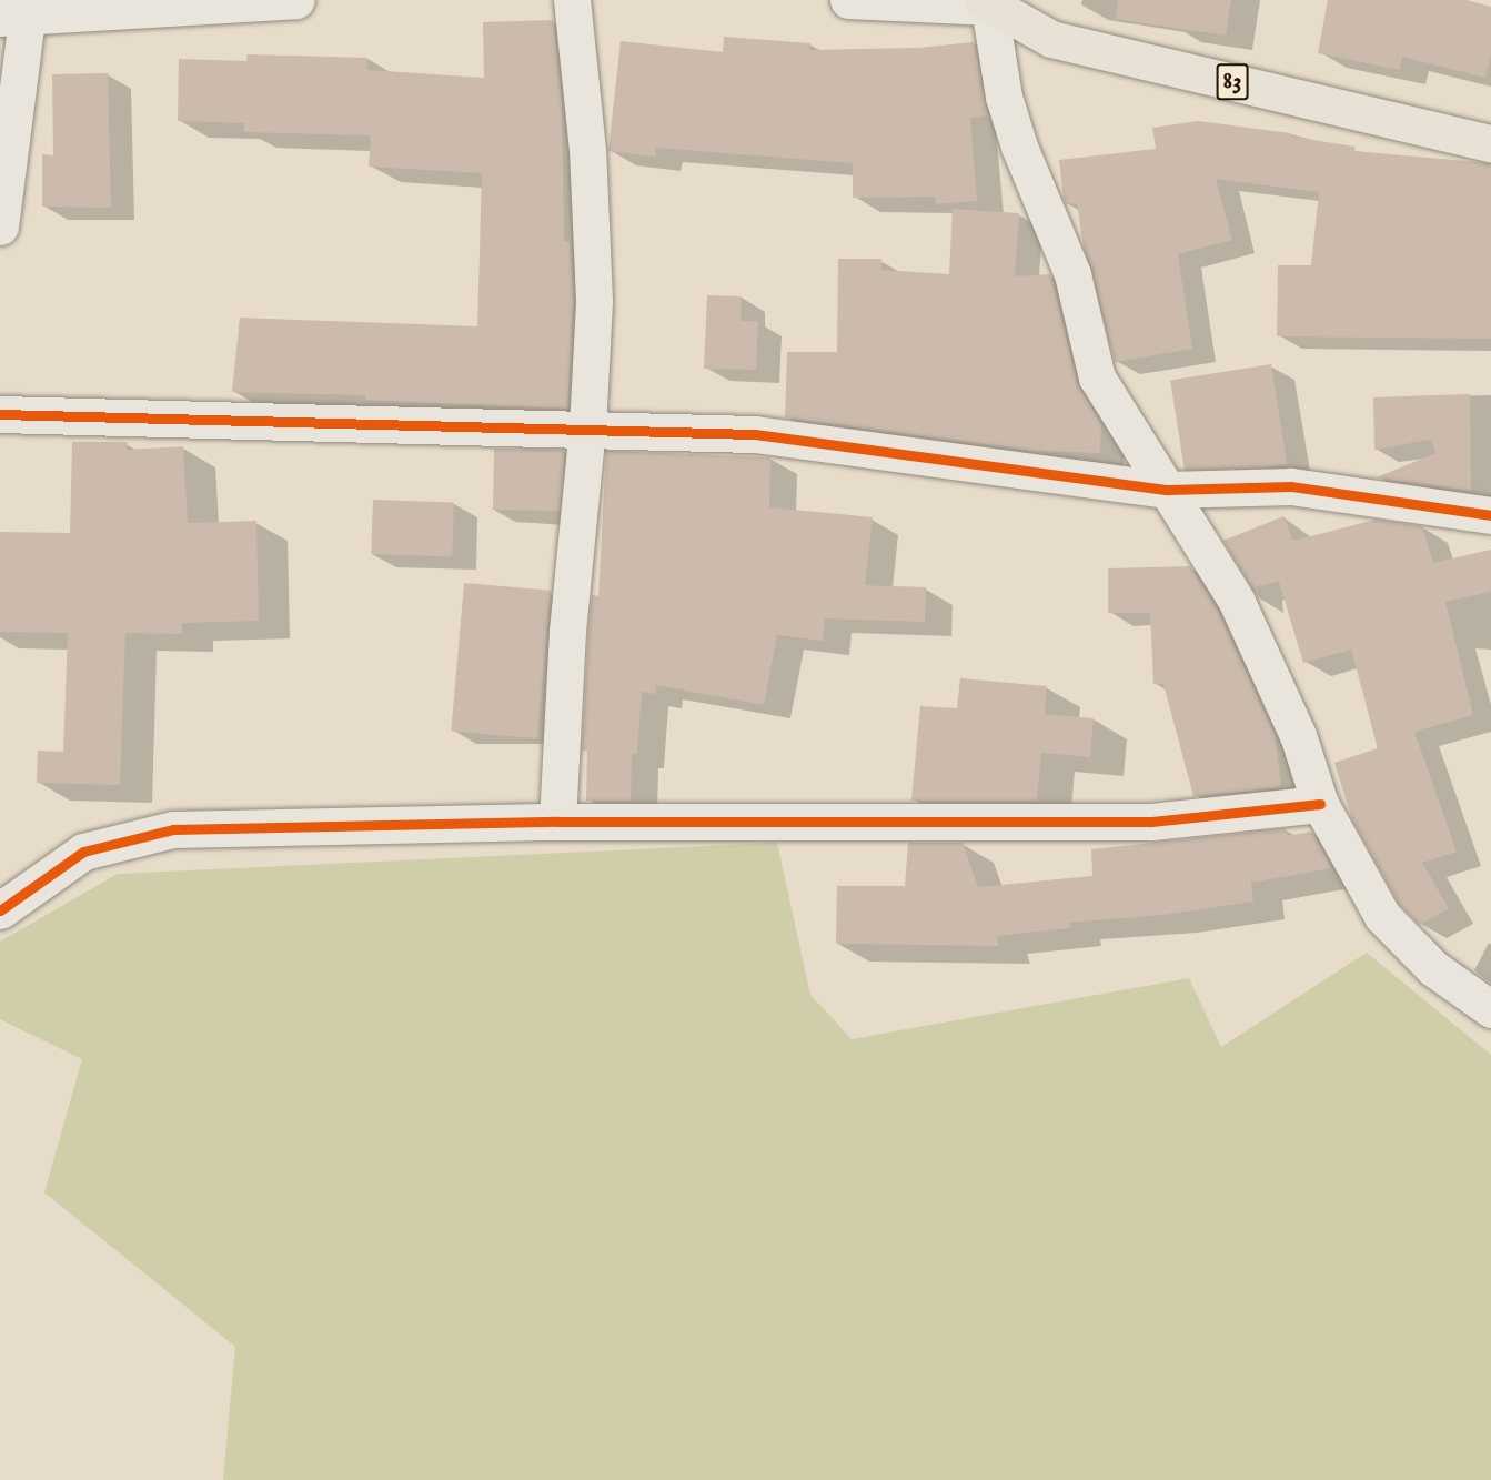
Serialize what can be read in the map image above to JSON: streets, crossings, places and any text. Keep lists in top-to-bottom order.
{
  "streets": {
    "main road": ["83"]
  }
}
